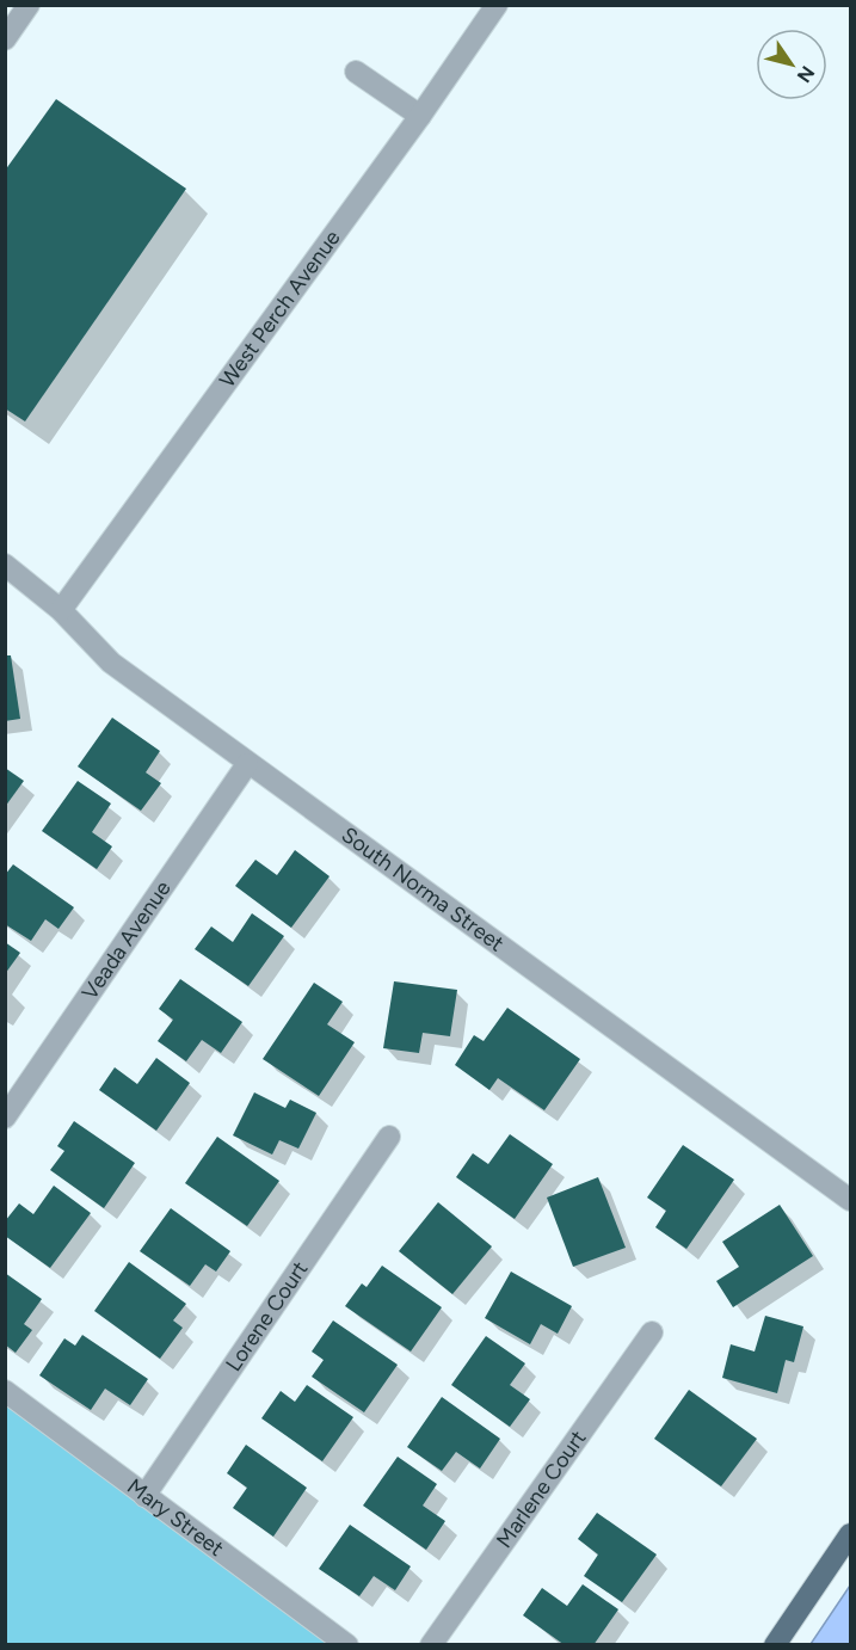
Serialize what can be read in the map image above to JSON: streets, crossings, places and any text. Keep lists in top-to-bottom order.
{
  "streets": {
    "street": [
      "West Perch Avenue",
      "South Norma Street",
      "Veada Avenue",
      "Lorene Court",
      "Marlene Court",
      "Mary Street"
    ]
  },
  "crossings": [
    ["West Perch Avenue", "South Norma Street"],
    ["South Norma Street", "Veada Avenue"],
    ["Lorene Court", "Mary Street"]
  ],
  "north": "bottom right"
}
